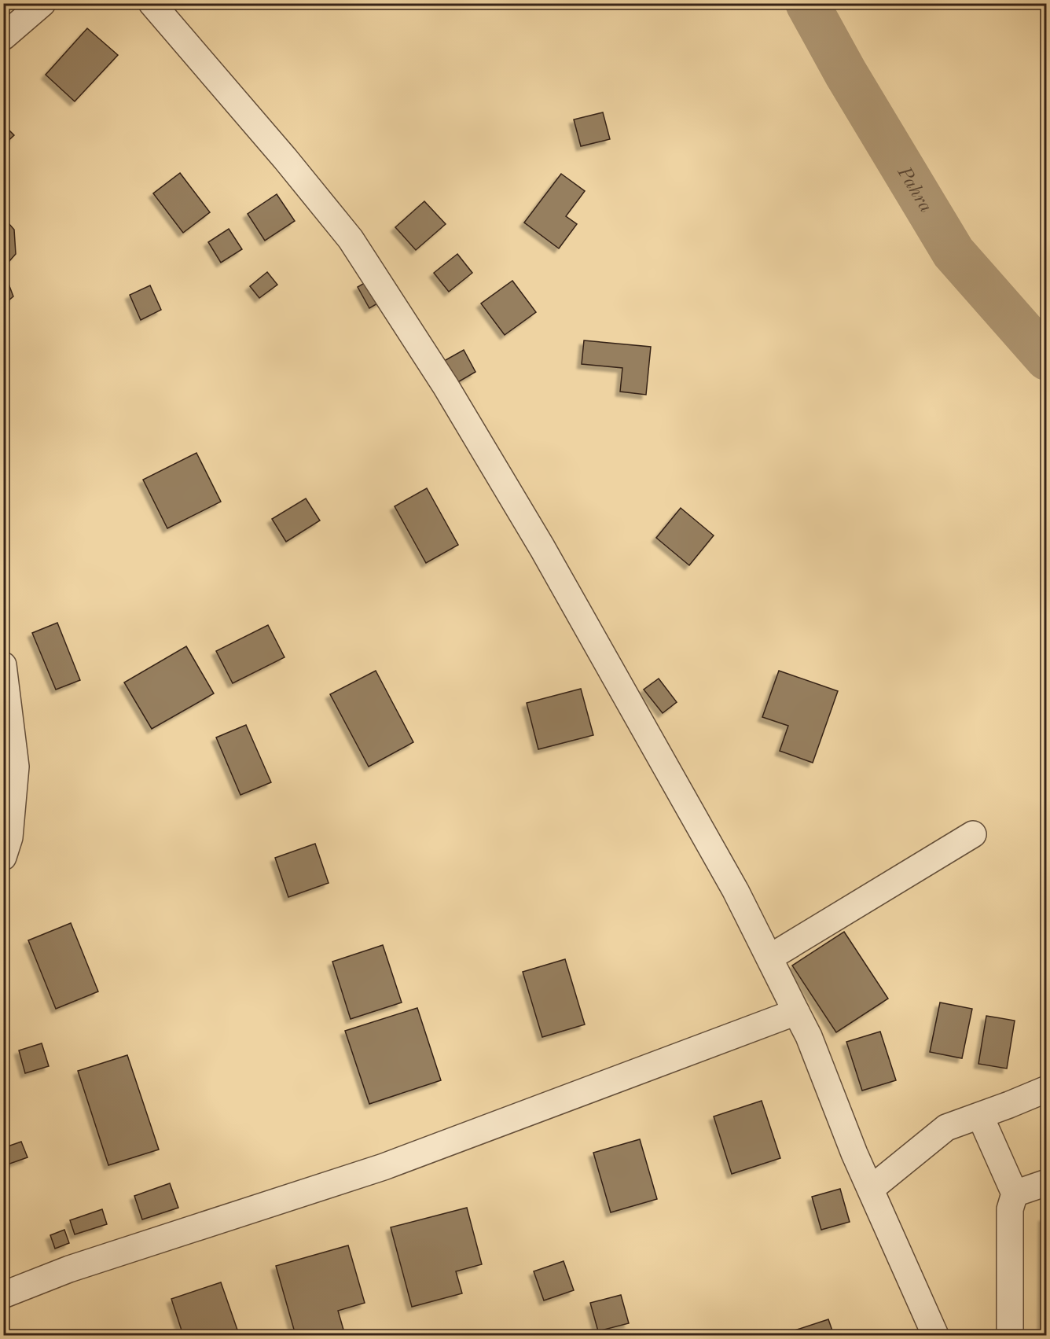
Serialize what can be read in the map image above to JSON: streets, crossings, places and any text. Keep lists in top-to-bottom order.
{
  "water": ["Pahra"]
}
